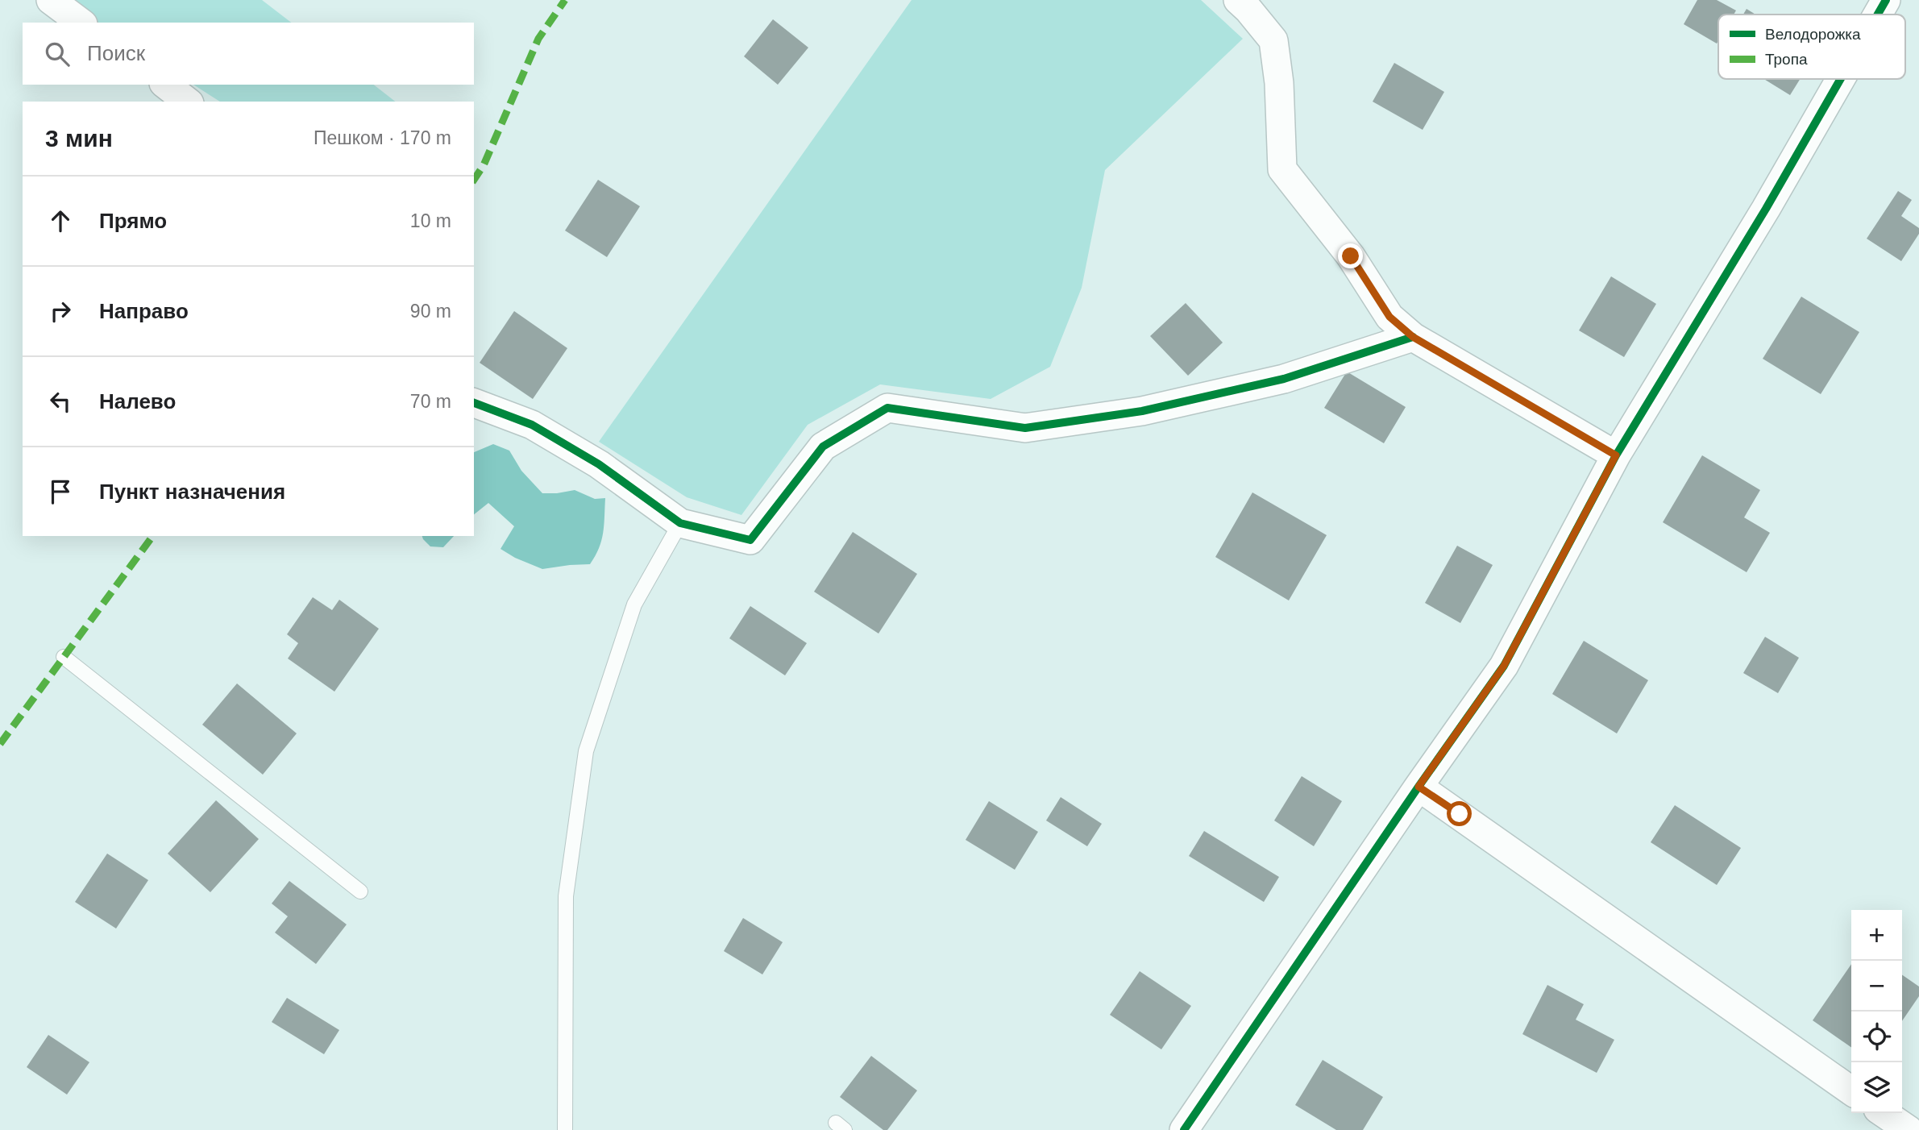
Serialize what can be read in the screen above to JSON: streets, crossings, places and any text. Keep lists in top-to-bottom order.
{
  "legend": ["Велодорожка", "Тропа"],
  "page": {
    "search": "Поиск",
    "heading": ["3 мин", "Пешком · 170 m"],
    "list": [
      ["Прямо", "10 m"],
      ["Направо", "90 m"],
      ["Налево", "70 m"],
      "Пункт назначения"
    ],
    "map_buttons": ["+", "−"]
  }
}
